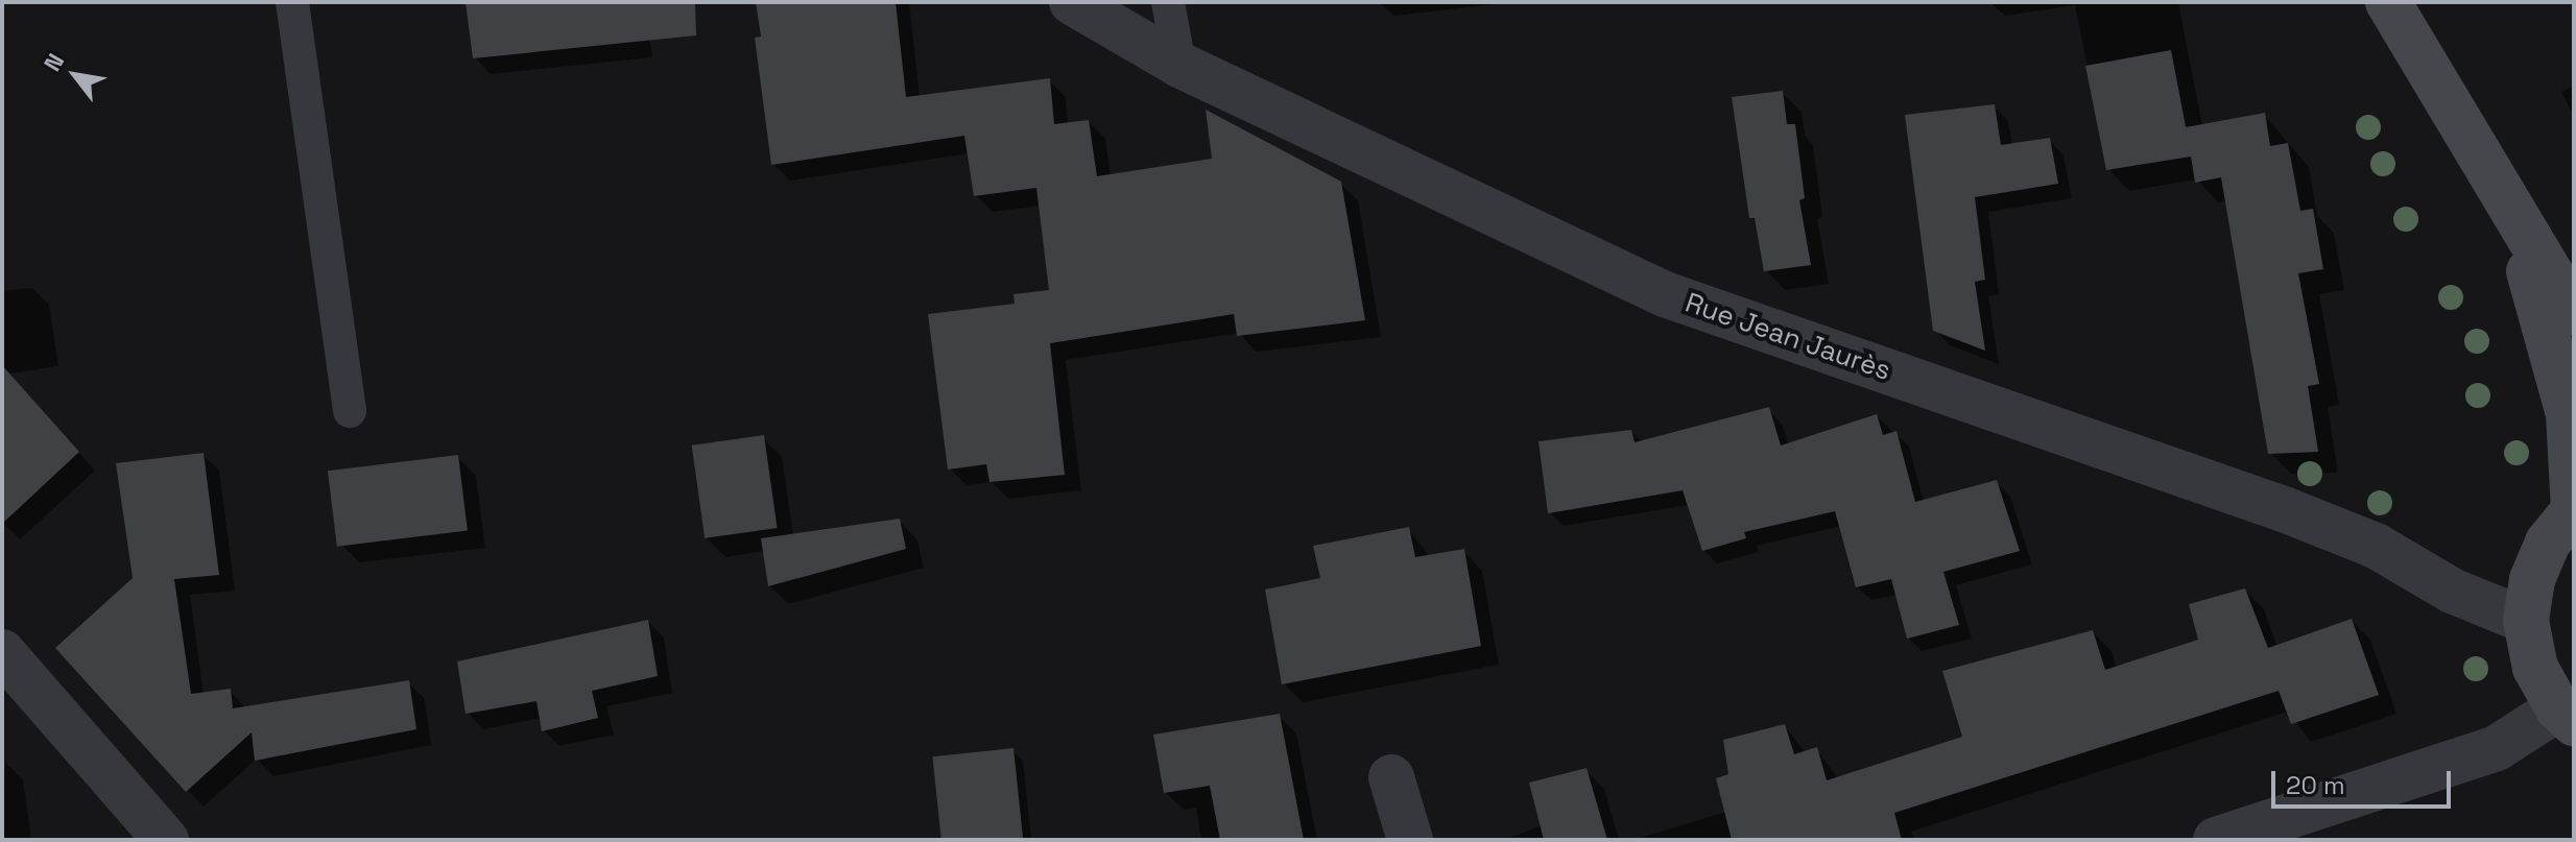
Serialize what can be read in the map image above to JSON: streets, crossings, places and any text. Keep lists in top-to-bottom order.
{
  "streets": {
    "street": ["Rue Jean Jaurès"]
  },
  "scale_bar": "20 m",
  "north": "top left"
}
